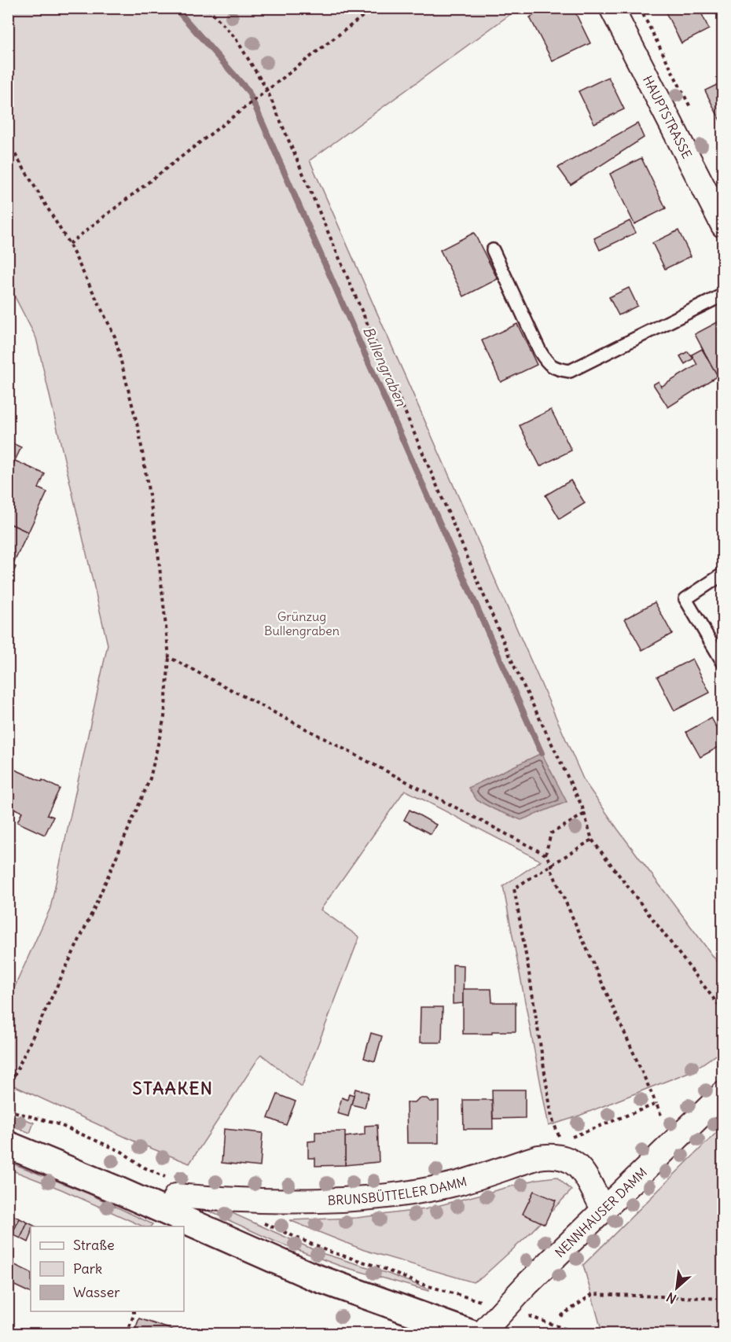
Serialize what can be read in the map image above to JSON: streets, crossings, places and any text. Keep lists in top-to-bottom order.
{
  "streets": {
    "street": ["HAUPTSTRASSE", "BRUNSBÜTTELER DAMM", "NENNHAUSER DAMM"]
  },
  "districts": ["STAAKEN"],
  "water": ["Bullengraben"],
  "parks": ["Grünzug Bullengraben"],
  "legend": ["Straße", "Park", "Wasser"],
  "north": "bottom left"
}
